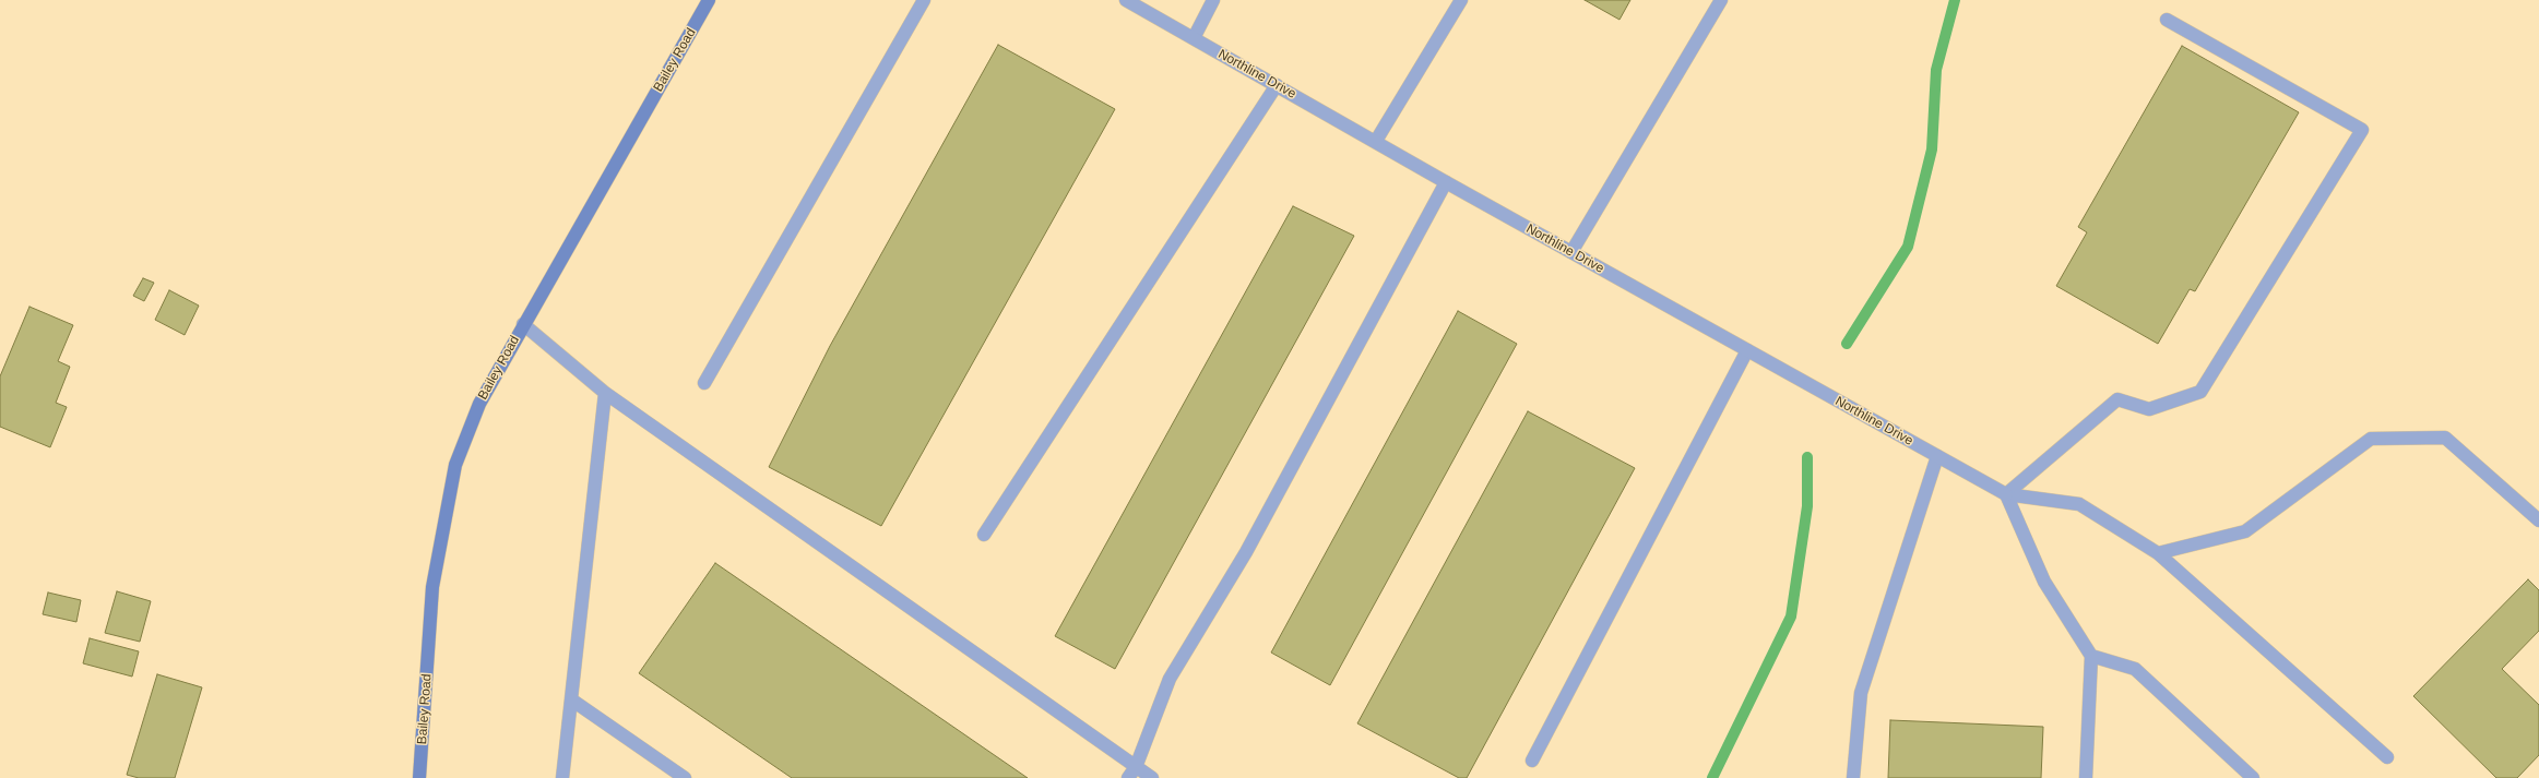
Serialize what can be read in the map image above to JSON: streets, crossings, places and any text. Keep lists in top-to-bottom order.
{
  "streets": {
    "street": ["Bailey Road", "Northline Drive"]
  }
}
